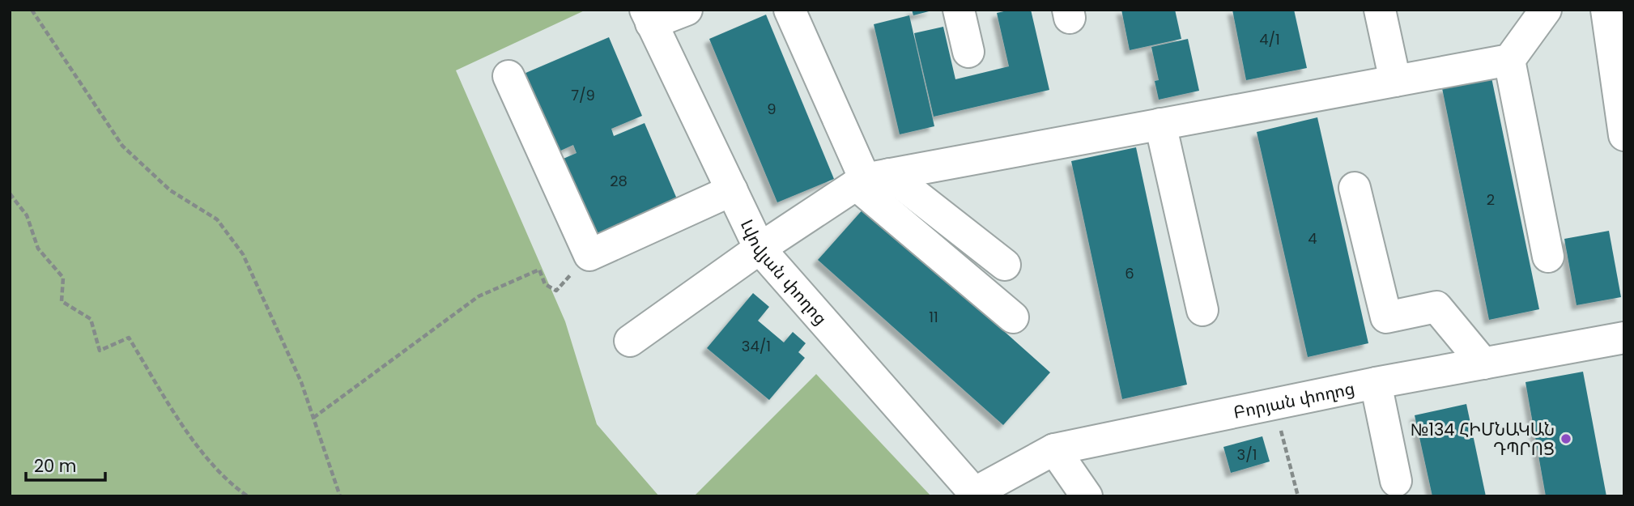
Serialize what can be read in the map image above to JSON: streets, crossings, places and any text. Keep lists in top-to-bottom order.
{
  "streets": {
    "street": ["Լվովյան փողոց", "Բորյան փողոց"]
  },
  "crossings": [
    ["Լվովյան փողոց", "Բորյան փողոց"]
  ],
  "places": ["№134 ՀԻՄՆԱԿԱՆ ԴՊՐՈՑ"],
  "house_numbers": [
    "4/1",
    "7/9",
    "9",
    "28",
    "2",
    "4",
    "6",
    "11",
    "34/1",
    "3/1"
  ],
  "scale_bar": "20 m"
}
